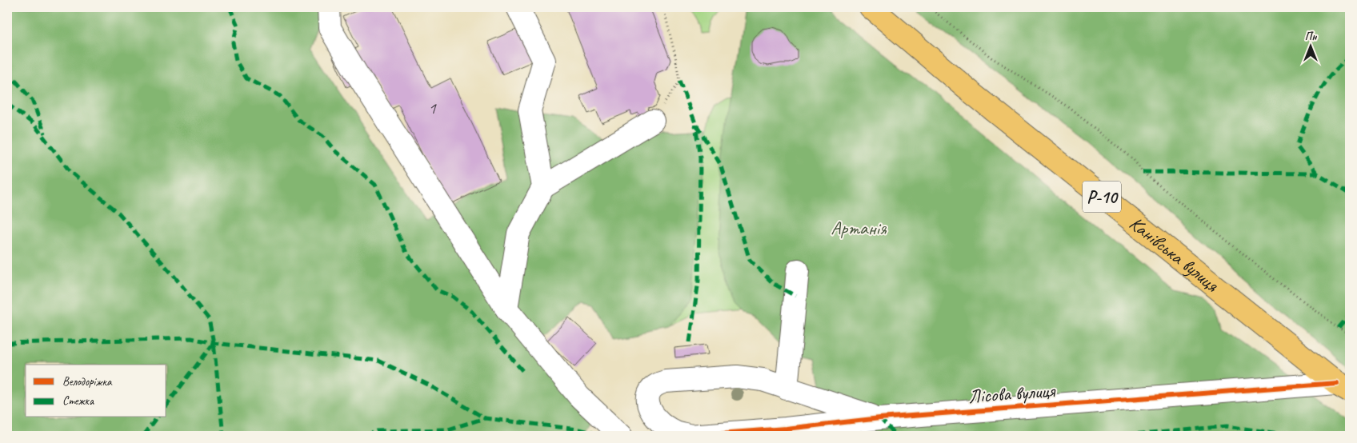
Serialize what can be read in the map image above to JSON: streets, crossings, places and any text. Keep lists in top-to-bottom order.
{
  "streets": {
    "main road": ["Р-10", "Канівська вулиця"],
    "street": ["Лісова вулиця"]
  },
  "crossings": [
    ["Канівська вулиця", "Лісова вулиця"]
  ],
  "parks": ["Артанія"],
  "house_numbers": ["1"],
  "legend": ["Велодоріжка", "Стежка"],
  "north": "top"
}
